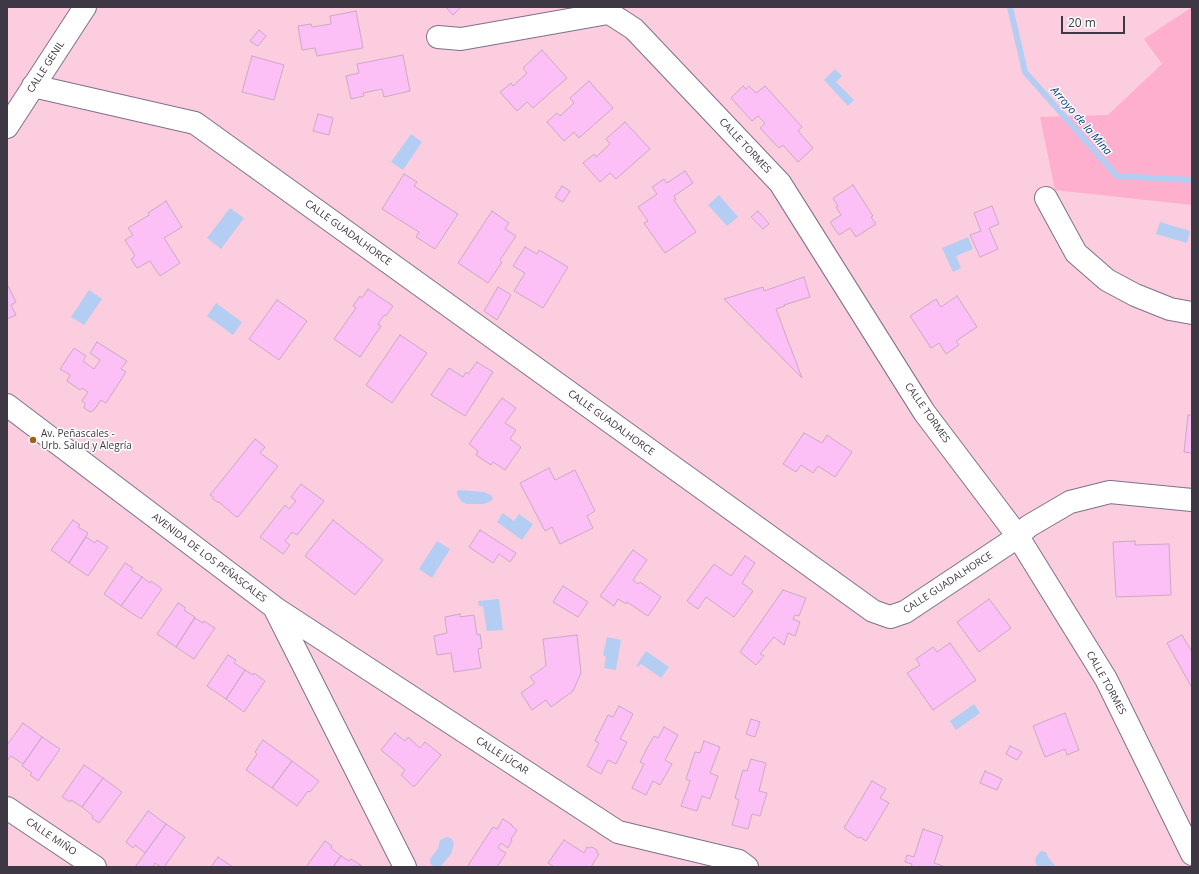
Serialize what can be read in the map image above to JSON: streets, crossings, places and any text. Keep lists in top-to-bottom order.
{
  "streets": {
    "street": [
      "CALLE GENIL",
      "CALLE TORMES",
      "CALLE GUADALHORCE",
      "AVENIDA DE LOS PEÑASCALES",
      "CALLE JÚCAR",
      "CALLE MIÑO"
    ]
  },
  "crossings": [
    ["CALLE GENIL", "CALLE GUADALHORCE"],
    ["CALLE TORMES", "CALLE GUADALHORCE"],
    ["AVENIDA DE LOS PEÑASCALES", "CALLE JÚCAR"]
  ],
  "water": ["Arroyo de la Mina"],
  "places": ["Av. Peñascales - Urb. Salud y Alegría"],
  "scale_bar": "20 m"
}
